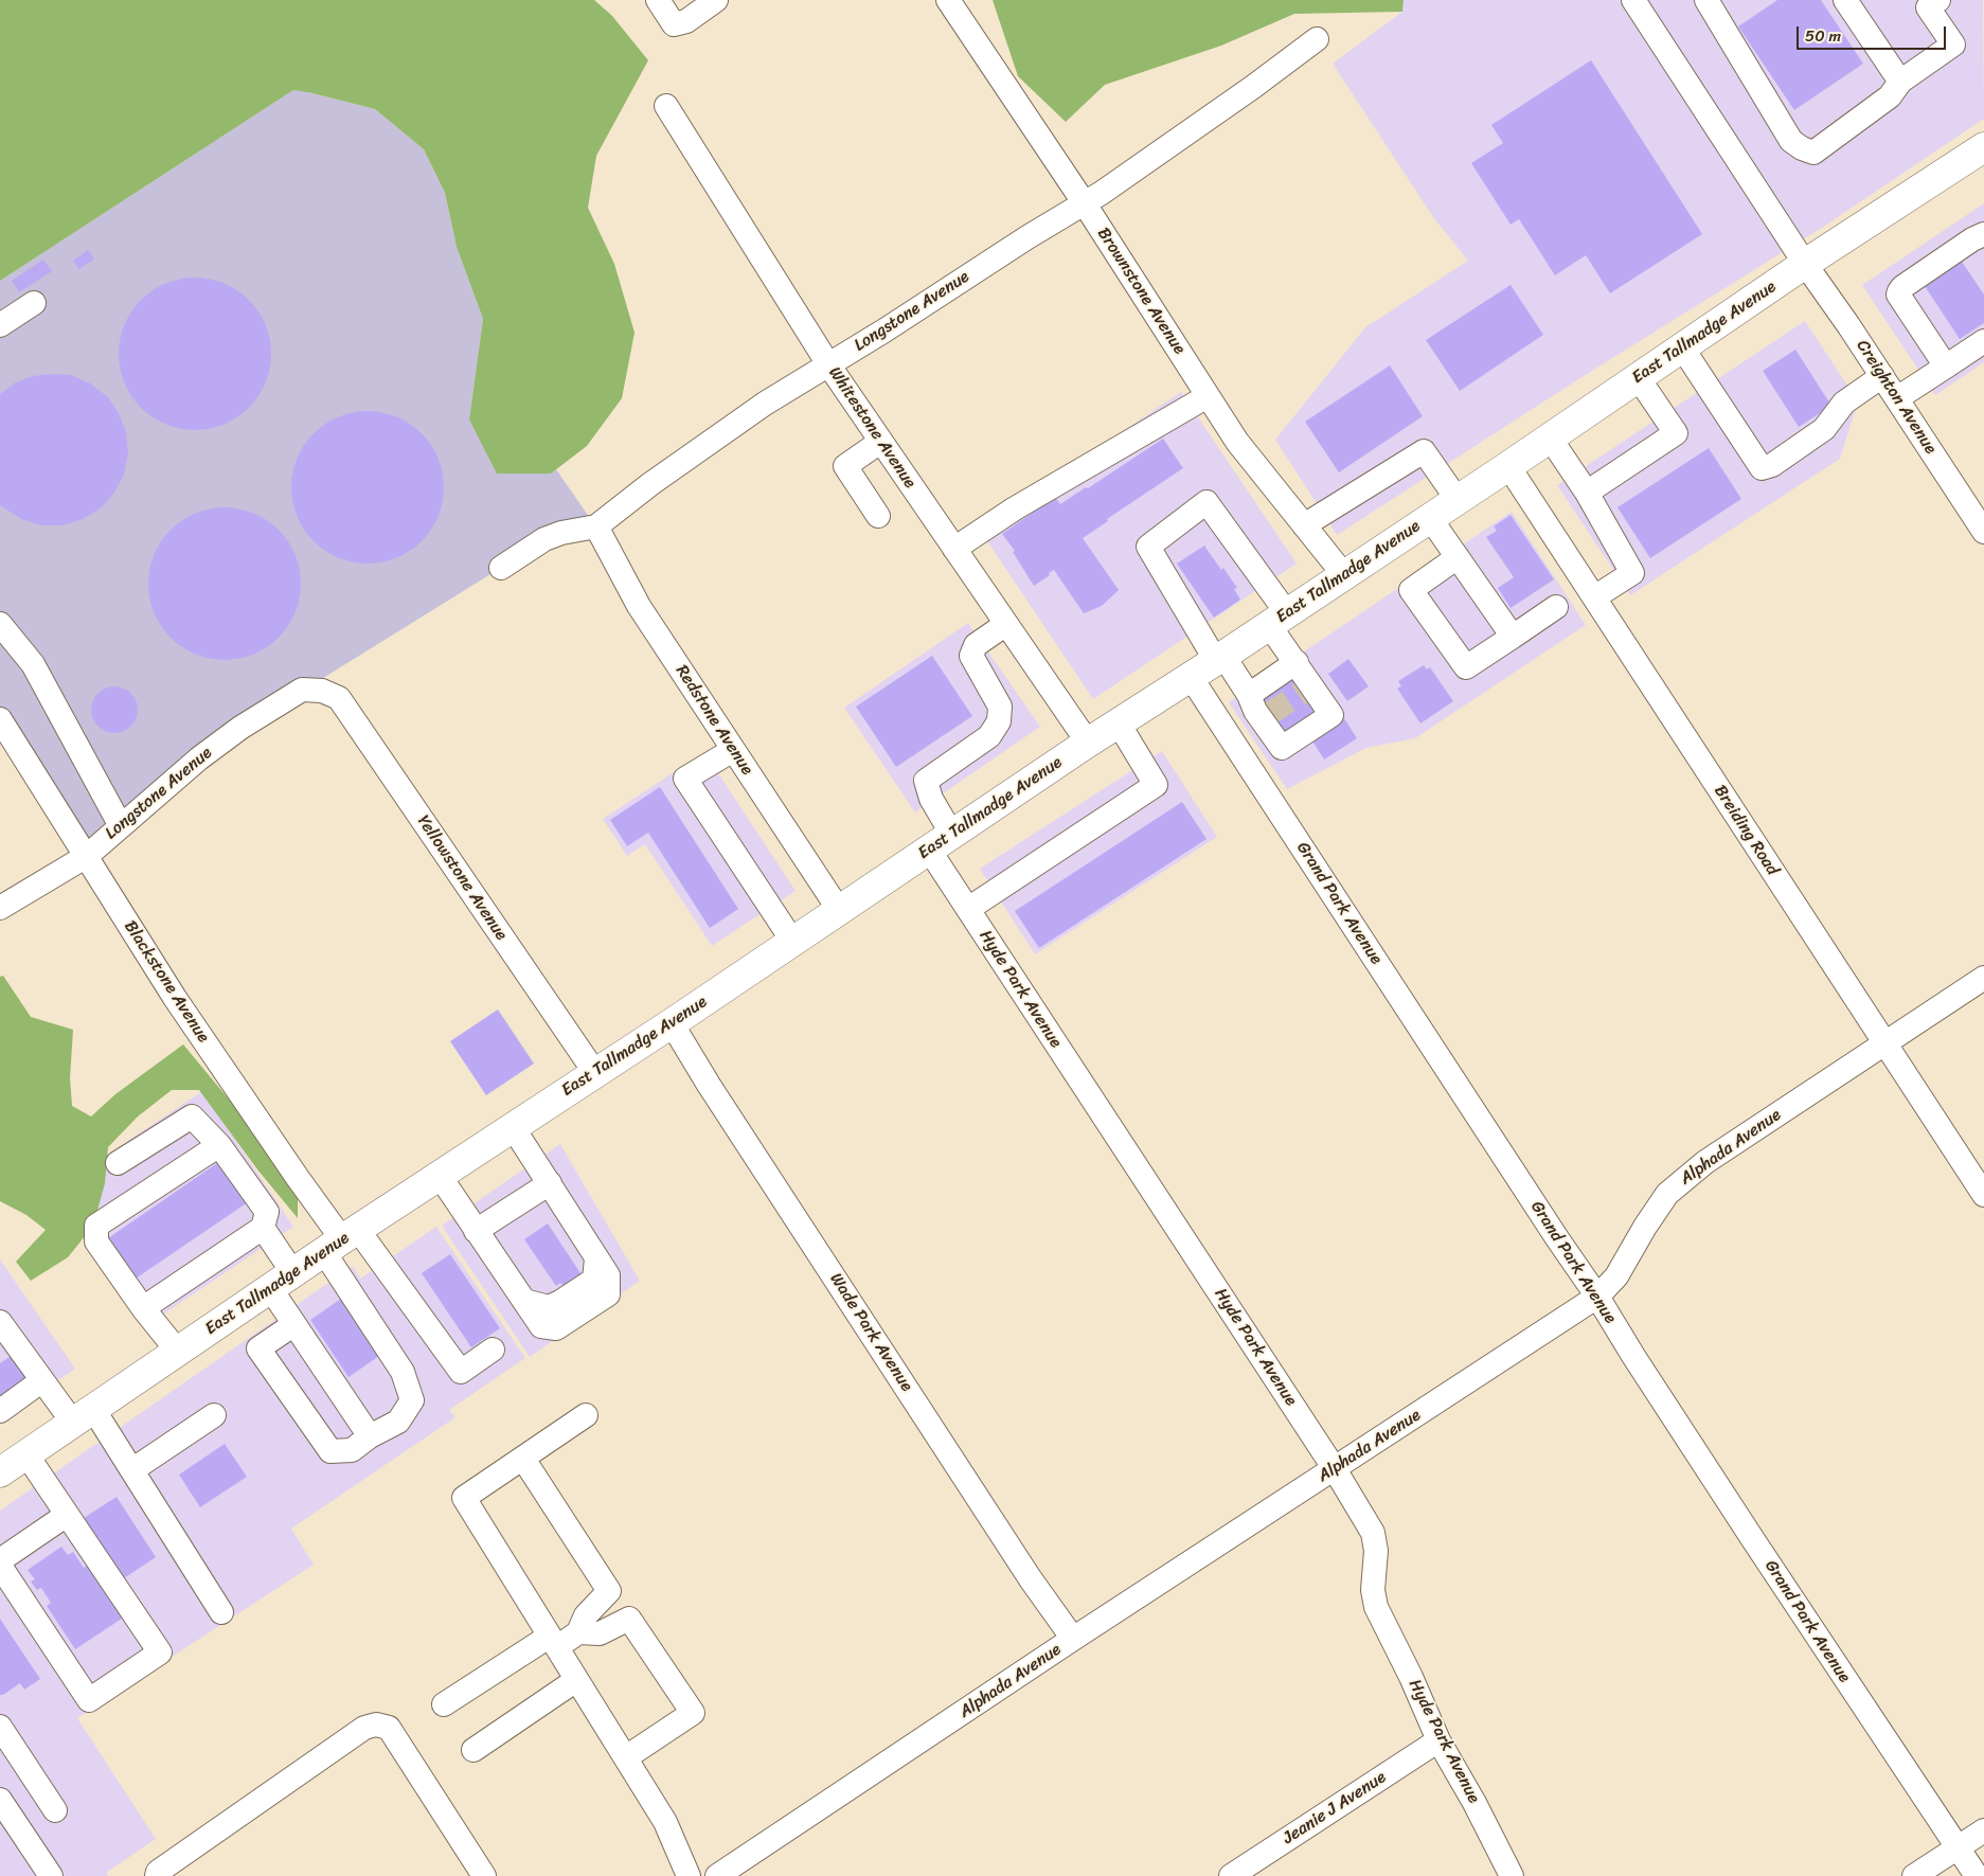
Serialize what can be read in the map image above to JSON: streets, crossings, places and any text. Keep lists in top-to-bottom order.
{
  "streets": {
    "main road": ["East Tallmadge Avenue"],
    "street": [
      "Brownstone Avenue",
      "Longstone Avenue",
      "Creighton Avenue",
      "Whitestone Avenue",
      "Redstone Avenue",
      "Breiding Road",
      "Yellowstone Avenue",
      "Grand Park Avenue",
      "Blackstone Avenue",
      "Hyde Park Avenue",
      "Alphada Avenue",
      "Wade Park Avenue",
      "Jeanie J Avenue"
    ]
  },
  "crossings": [
    ["Brownstone Avenue", "Longstone Avenue"],
    ["Brownstone Avenue", "East Tallmadge Avenue"],
    ["Longstone Avenue", "Whitestone Avenue"],
    ["Longstone Avenue", "Redstone Avenue"],
    ["Longstone Avenue", "Yellowstone Avenue"],
    ["Longstone Avenue", "Blackstone Avenue"],
    ["East Tallmadge Avenue", "Creighton Avenue"],
    ["East Tallmadge Avenue", "Whitestone Avenue"],
    ["East Tallmadge Avenue", "Redstone Avenue"],
    ["East Tallmadge Avenue", "Breiding Road"],
    ["East Tallmadge Avenue", "Yellowstone Avenue"],
    ["East Tallmadge Avenue", "Grand Park Avenue"],
    ["East Tallmadge Avenue", "Blackstone Avenue"],
    ["East Tallmadge Avenue", "Hyde Park Avenue"],
    ["East Tallmadge Avenue", "Wade Park Avenue"],
    ["Whitestone Avenue", "Hyde Park Avenue"],
    ["Breiding Road", "Alphada Avenue"],
    ["Grand Park Avenue", "Alphada Avenue"],
    ["Hyde Park Avenue", "Alphada Avenue"],
    ["Hyde Park Avenue", "Jeanie J Avenue"],
    ["Alphada Avenue", "Wade Park Avenue"]
  ],
  "scale_bar": "50 m"
}
